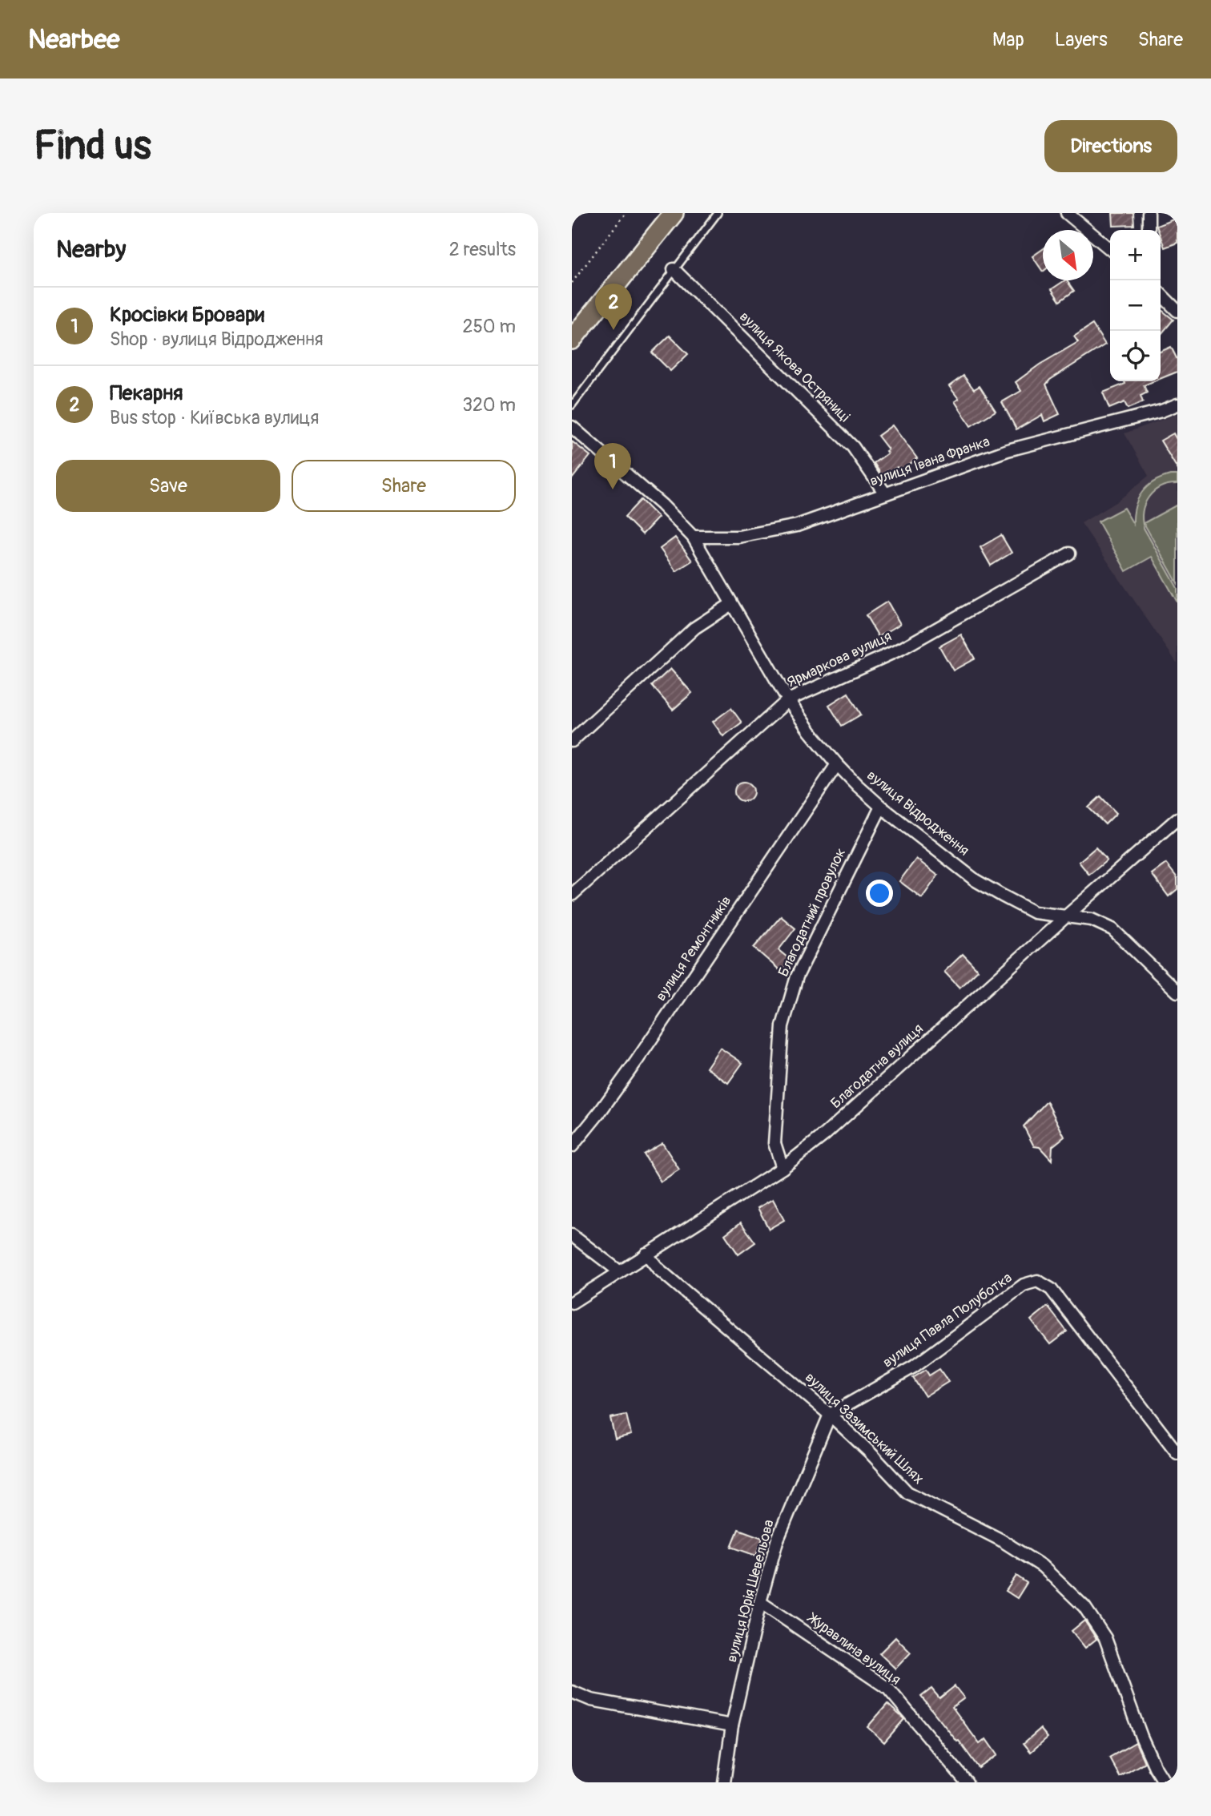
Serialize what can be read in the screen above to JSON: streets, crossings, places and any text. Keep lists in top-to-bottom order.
{
  "streets": {
    "street": [
      "вулиця Якова Остряниці",
      "вулиця Івана Франка",
      "Ярмаркова вулиця",
      "вулиця Відродження",
      "Благодатний провулок",
      "вулиця Ремонтників",
      "Благодатна вулиця",
      "вулиця Павла Полуботка",
      "вулиця Зазимський Шлях",
      "вулиця Юрія Шевельова",
      "Журавлина вулиця"
    ]
  },
  "crossings": [
    ["вулиця Якова Остряниці", "вулиця Івана Франка"],
    ["вулиця Івана Франка", "вулиця Відродження"],
    ["Ярмаркова вулиця", "вулиця Відродження"],
    ["вулиця Відродження", "Благодатний провулок"],
    ["вулиця Відродження", "вулиця Ремонтників"],
    ["вулиця Відродження", "Благодатна вулиця"],
    ["Благодатний провулок", "Благодатна вулиця"],
    ["Благодатна вулиця", "вулиця Зазимський Шлях"],
    ["вулиця Павла Полуботка", "вулиця Зазимський Шлях"],
    ["вулиця Павла Полуботка", "вулиця Юрія Шевельова"],
    ["вулиця Зазимський Шлях", "вулиця Юрія Шевельова"],
    ["вулиця Юрія Шевельова", "Журавлина вулиця"]
  ],
  "north": "bottom right",
  "page": {
    "header": "Nearbee",
    "nav": ["Map", "Layers", "Share"],
    "buttons": [
      "Directions",
      ["Save", "Share"]
    ],
    "title": "Find us",
    "heading": ["Nearby", "2 results"],
    "map_buttons": ["+", "−"],
    "pins": ["2", "1"],
    "list": [
      {
        "mark": "1",
        "name": "Кросівки Бровари",
        "note": "Shop · вулиця Відродження",
        "value": "250 m"
      },
      {
        "mark": "2",
        "name": "Пекарня",
        "note": "Bus stop · Київська вулиця",
        "value": "320 m"
      }
    ]
  }
}
